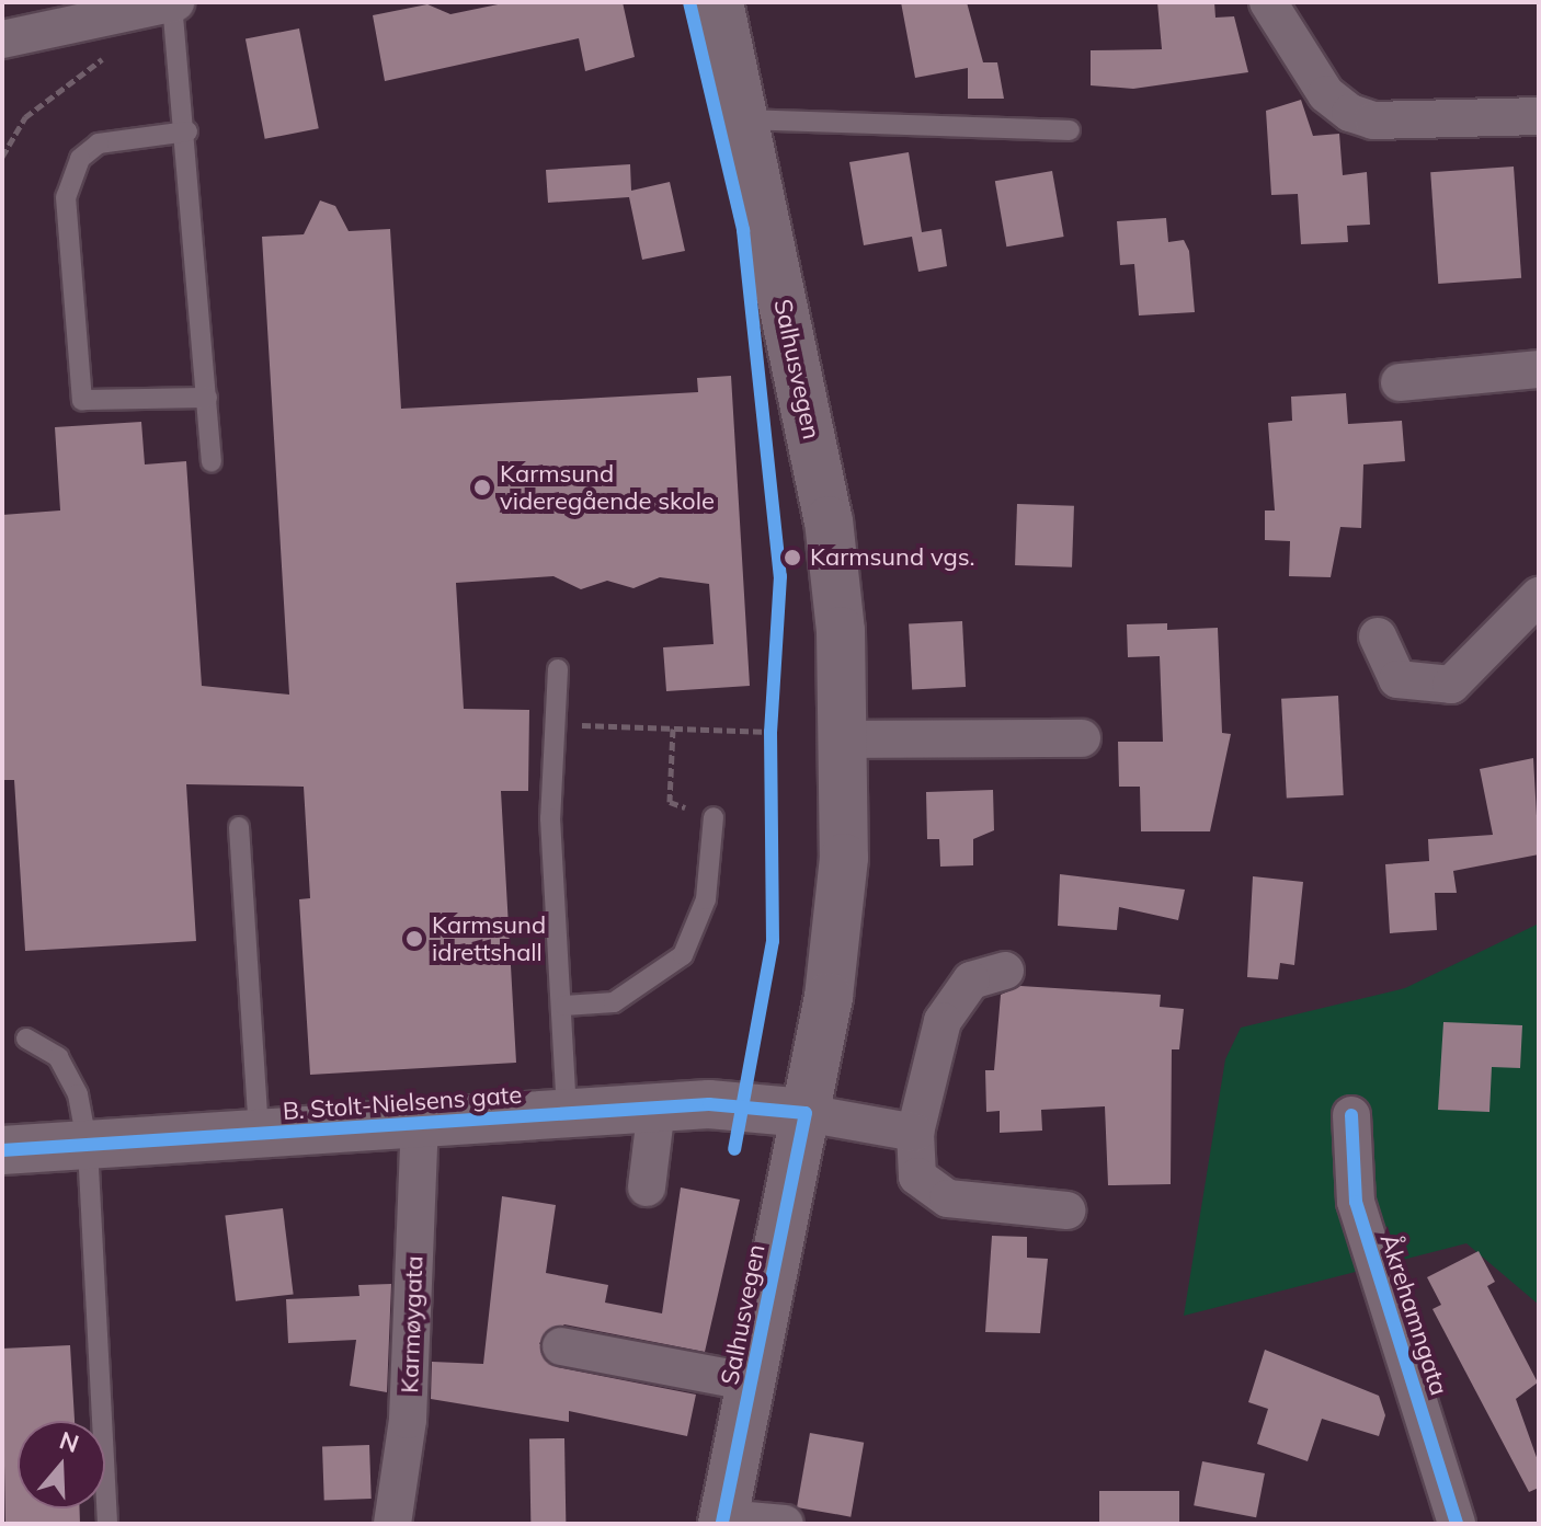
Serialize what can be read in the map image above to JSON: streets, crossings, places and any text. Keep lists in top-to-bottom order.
{
  "streets": {
    "main road": ["Salhusvegen", "B. Stolt-Nielsens gate"],
    "street": ["Åkrehamngata", "Karmøygata"]
  },
  "crossings": [
    ["Salhusvegen", "B. Stolt-Nielsens gate"],
    ["B. Stolt-Nielsens gate", "Karmøygata"]
  ],
  "places": ["Karmsund videregående skole", "Karmsund vgs.", "Karmsund idrettshall"],
  "north": "top"
}
